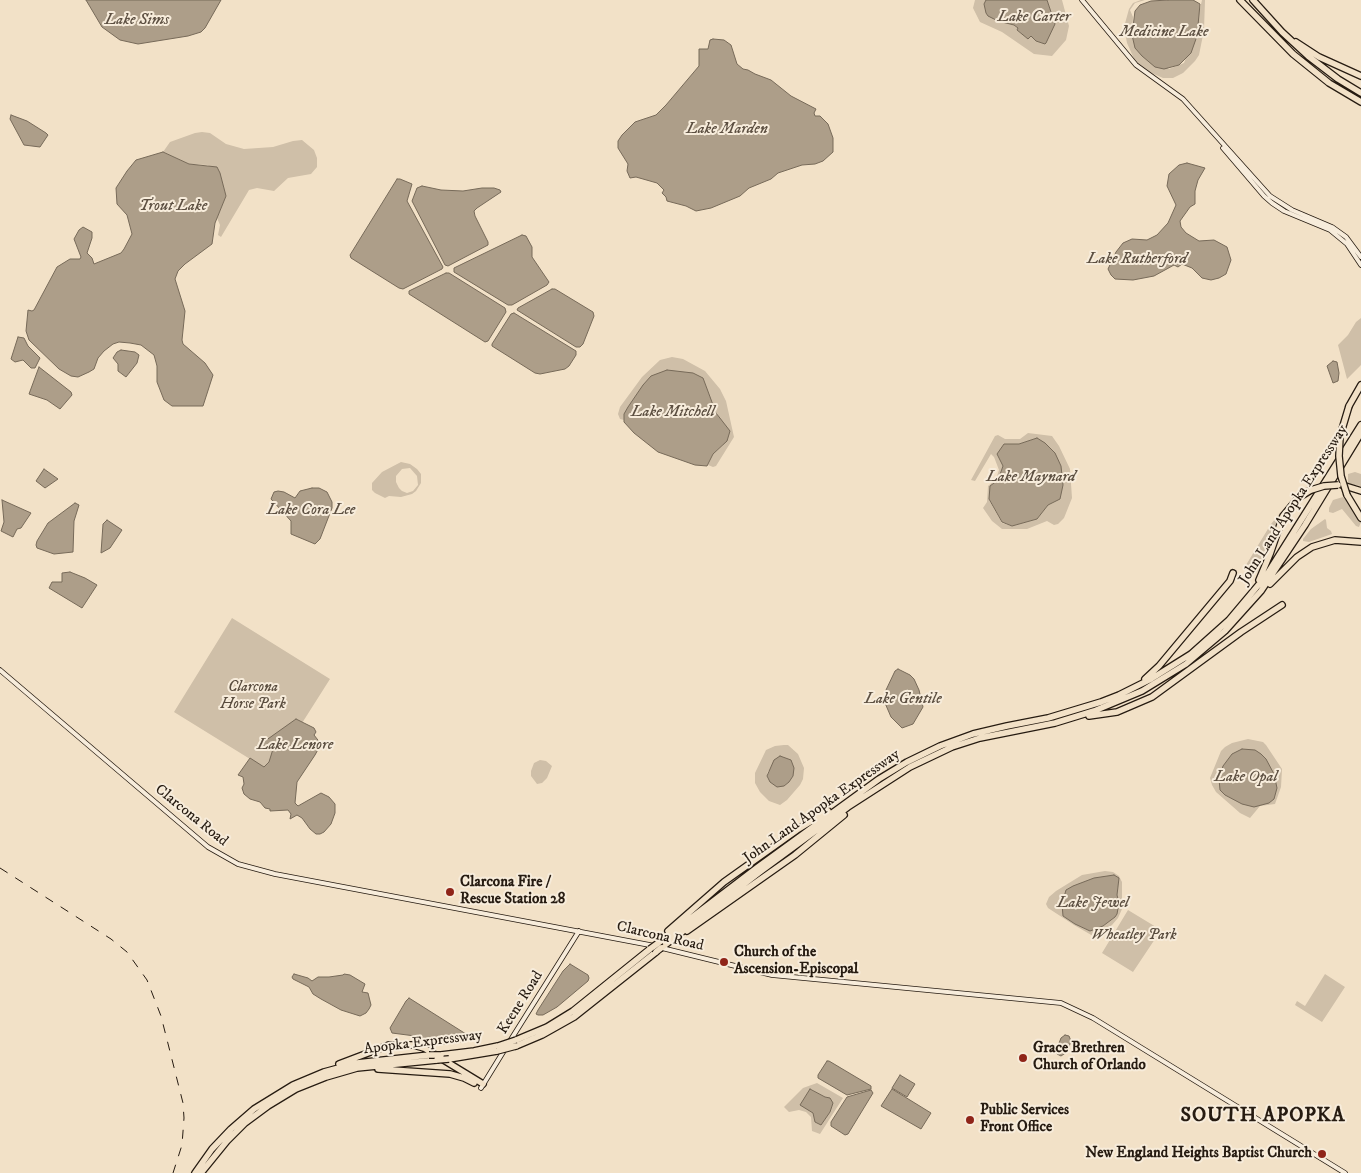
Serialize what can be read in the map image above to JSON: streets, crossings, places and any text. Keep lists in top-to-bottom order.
{
  "streets": {
    "highway": ["John Land Apopka Expressway", "Apopka Expressway"],
    "main road": ["Clarcona Road", "Keene Road"]
  },
  "crossings": [
    ["John Land Apopka Expressway", "Apopka Expressway"],
    ["Clarcona Road", "Keene Road"]
  ],
  "districts": ["SOUTH APOPKA"],
  "water": [
    "Lake Carter",
    "Lake Sims",
    "Medicine Lake",
    "Lake Marden",
    "Trout Lake",
    "Lake Rutherford",
    "Lake Mitchell",
    "Lake Maynard",
    "Lake Cora Lee",
    "Lake Gentile",
    "Lake Lenore",
    "Lake Opal",
    "Lake Jewel"
  ],
  "parks": ["Clarcona Horse Park", "Wheatley Park"],
  "places": [
    "Clarcona Fire / Rescue Station 28",
    "Church of the Ascension-Episcopal",
    "Grace Brethren Church of Orlando",
    "Public Services Front Office",
    "New England Heights Baptist Church"
  ]
}
